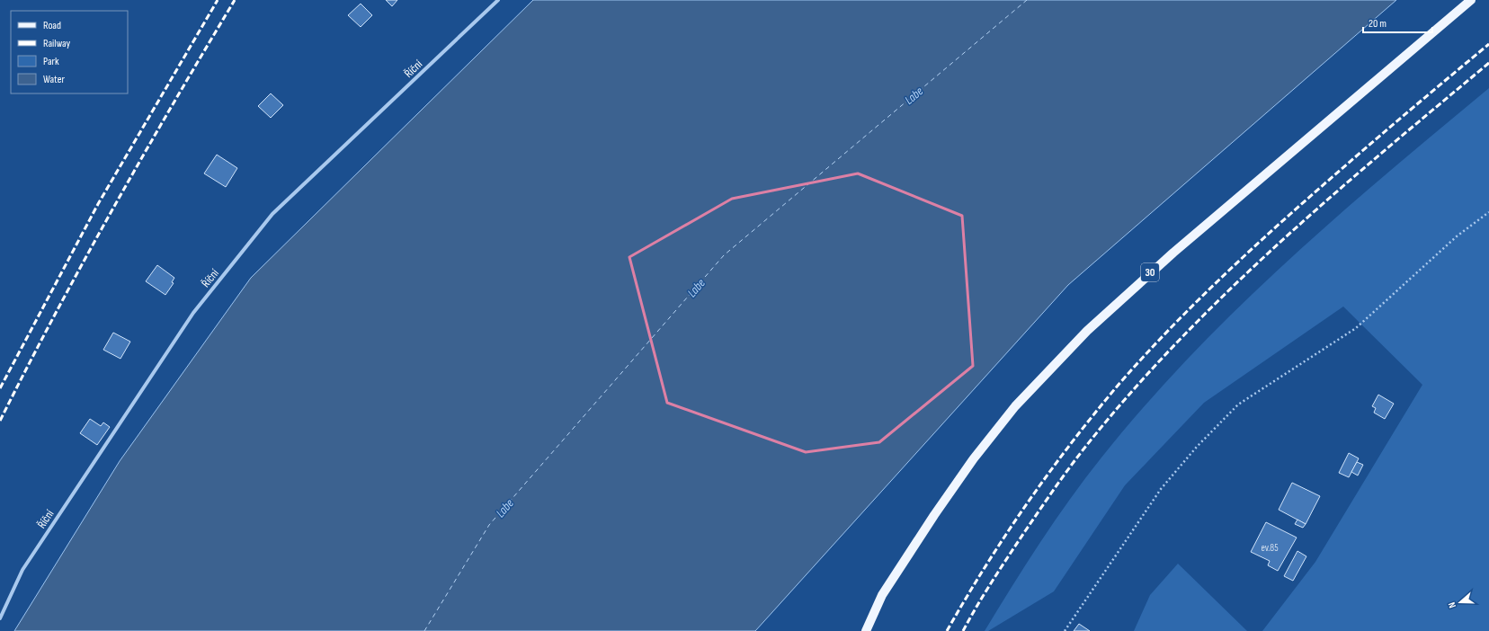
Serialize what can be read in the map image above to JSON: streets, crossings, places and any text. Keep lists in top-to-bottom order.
{
  "streets": {
    "main road": ["30"],
    "street": ["Říční"]
  },
  "water": ["Labe"],
  "house_numbers": ["ev.85"],
  "legend": [
    "Road",
    "Railway",
    "Park",
    "Water"
  ],
  "scale_bar": "20 m",
  "north": "left"
}
